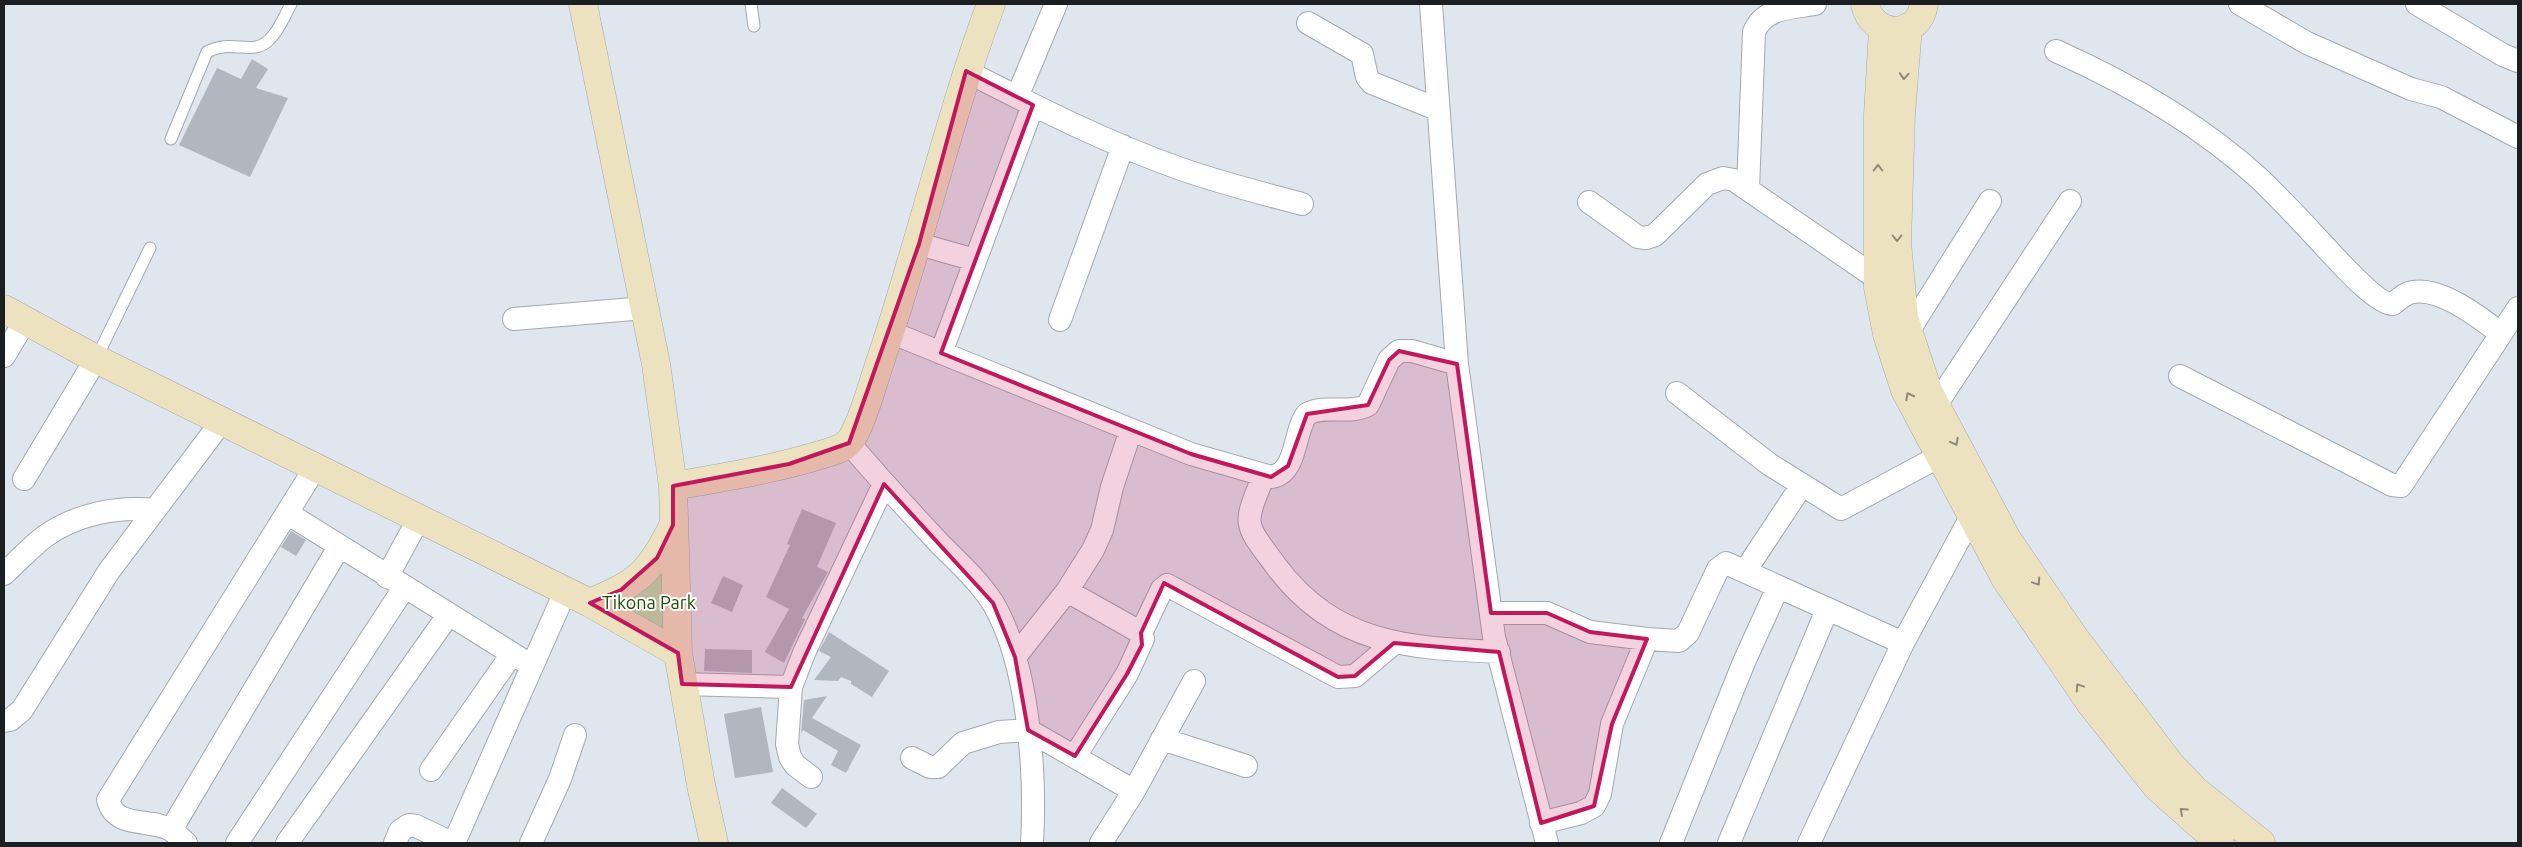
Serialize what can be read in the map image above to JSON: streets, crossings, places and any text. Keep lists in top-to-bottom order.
{
  "parks": ["Tikona Park"]
}
